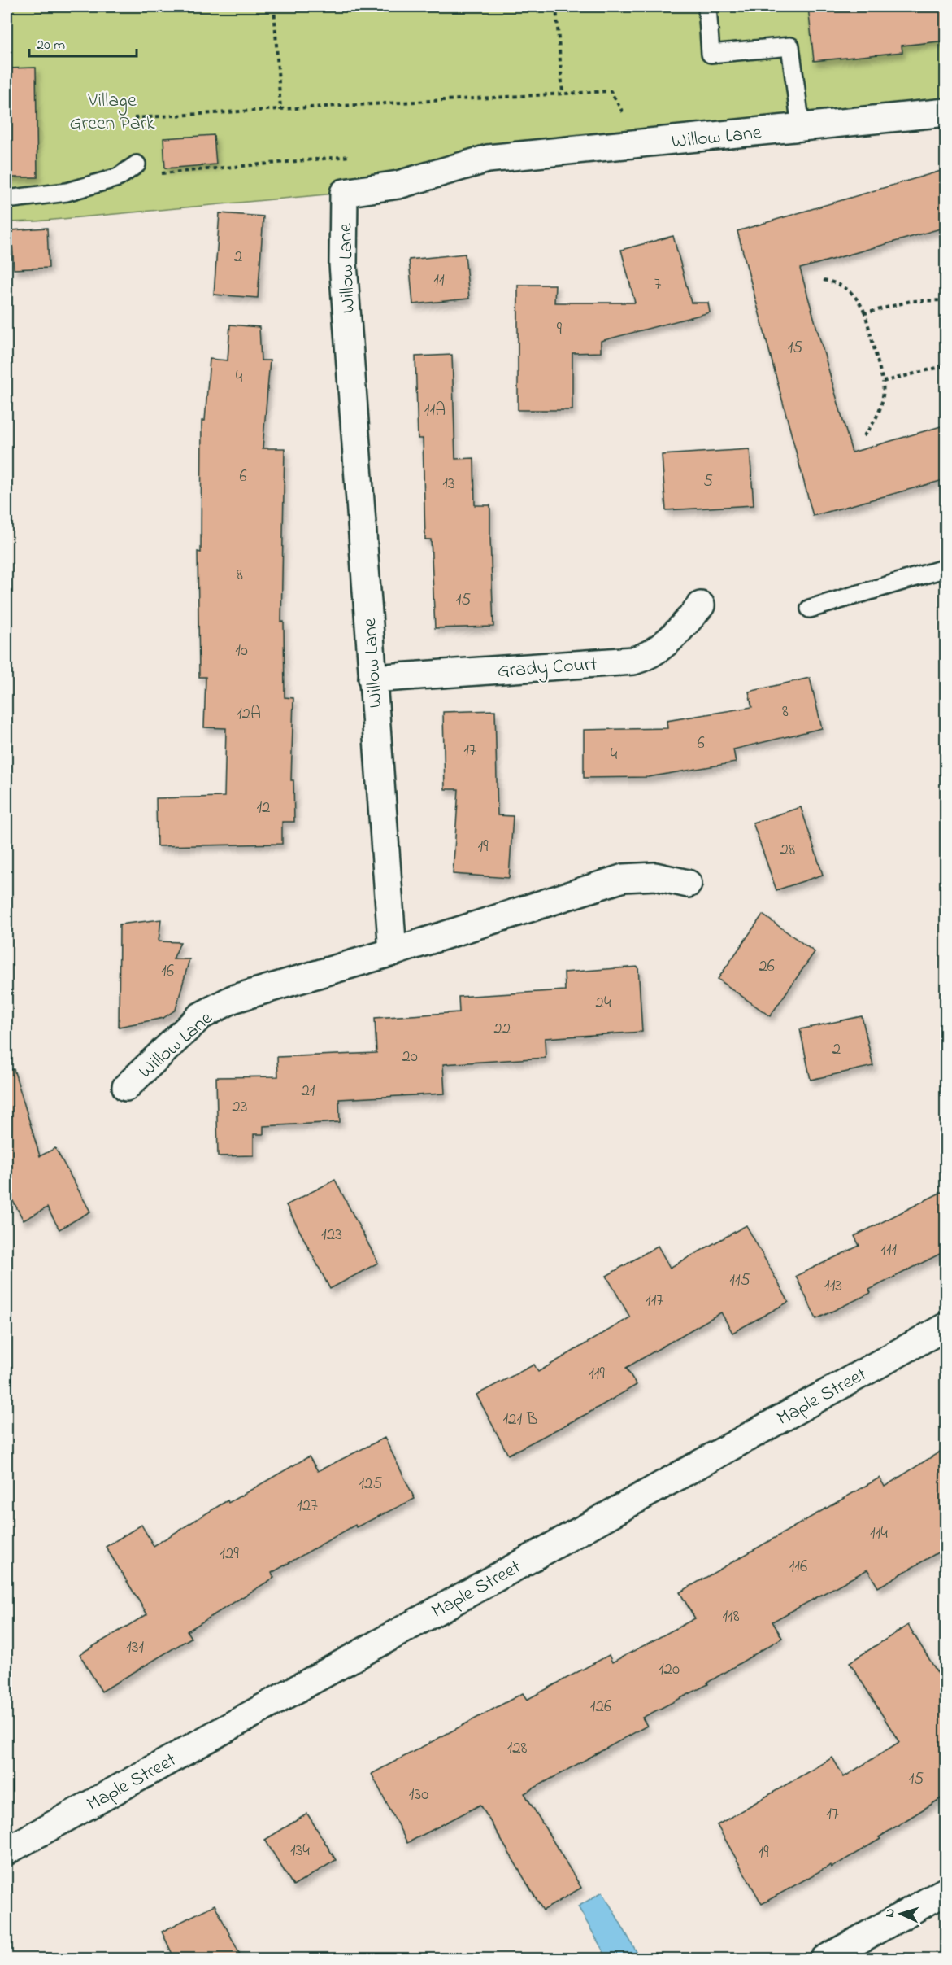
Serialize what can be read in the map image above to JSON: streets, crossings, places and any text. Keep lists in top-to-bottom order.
{
  "streets": {
    "street": ["Willow Lane", "Grady Court", "Maple Street"]
  },
  "crossings": [
    ["Willow Lane", "Grady Court"]
  ],
  "parks": ["Village Green Park"],
  "house_numbers": [
    "2",
    "11",
    "7",
    "9",
    "15",
    "4",
    "11A",
    "6",
    "5",
    "13",
    "8",
    "15",
    "10",
    "8",
    "12A",
    "6",
    "17",
    "4",
    "12",
    "19",
    "28",
    "26",
    "16",
    "24",
    "22",
    "2",
    "20",
    "21",
    "23",
    "123",
    "111",
    "115",
    "113",
    "117",
    "119",
    "121 B",
    "125",
    "127",
    "114",
    "129",
    "116",
    "118",
    "131",
    "120",
    "126",
    "128",
    "15",
    "130",
    "17",
    "134",
    "19"
  ],
  "scale_bar": "20 m",
  "north": "left"
}
